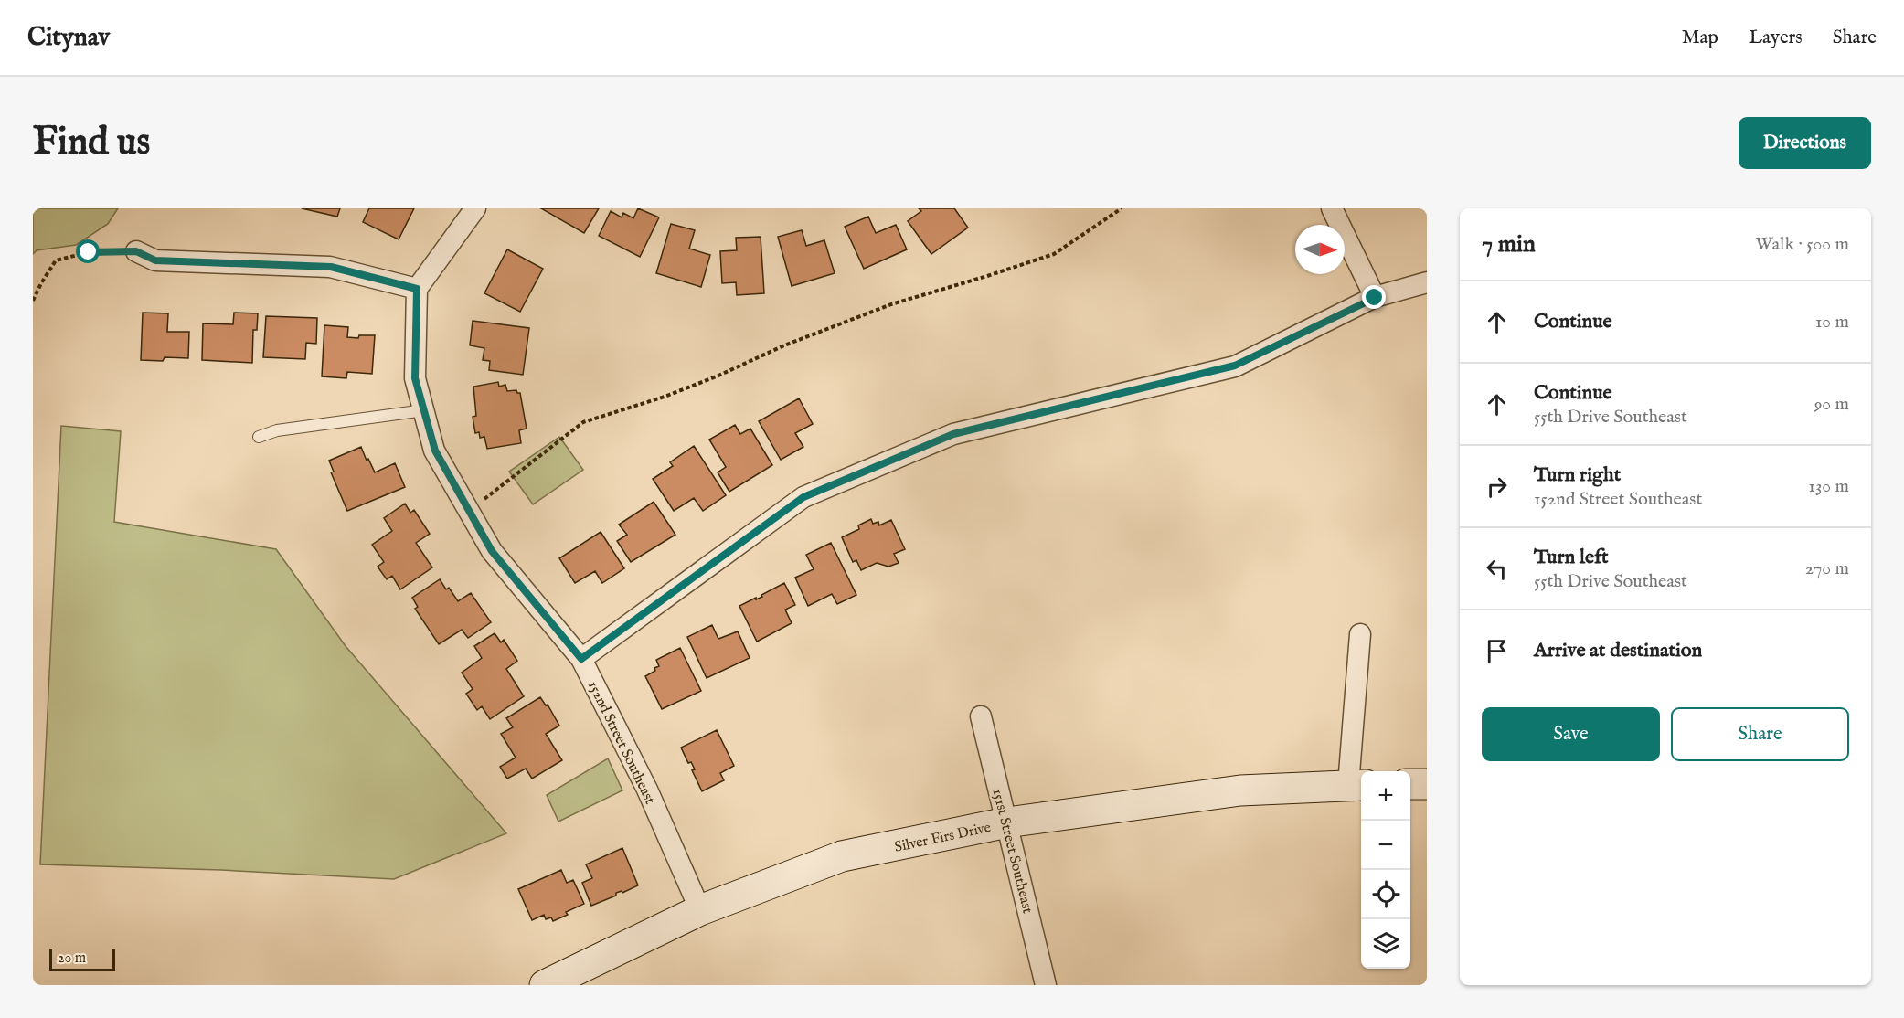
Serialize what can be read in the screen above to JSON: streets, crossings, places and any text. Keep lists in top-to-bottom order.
{
  "streets": {
    "street": ["152nd Street Southeast", "Silver Firs Drive", "151st Street Southeast"]
  },
  "crossings": [
    ["152nd Street Southeast", "Silver Firs Drive"],
    ["Silver Firs Drive", "151st Street Southeast"]
  ],
  "scale_bar": "20 m",
  "north": "right",
  "page": {
    "header": "Citynav",
    "nav": ["Map", "Layers", "Share"],
    "buttons": [
      "Directions",
      ["Save", "Share"]
    ],
    "title": "Find us",
    "heading": ["7 min", "Walk · 500 m"],
    "list": [
      ["Continue", "10 m"],
      ["Continue", "55th Drive Southeast", "90 m"],
      ["Turn right", "152nd Street Southeast", "130 m"],
      ["Turn left", "55th Drive Southeast", "270 m"],
      "Arrive at destination"
    ],
    "map_buttons": ["+", "−"],
    "scale": "20 m"
  }
}
